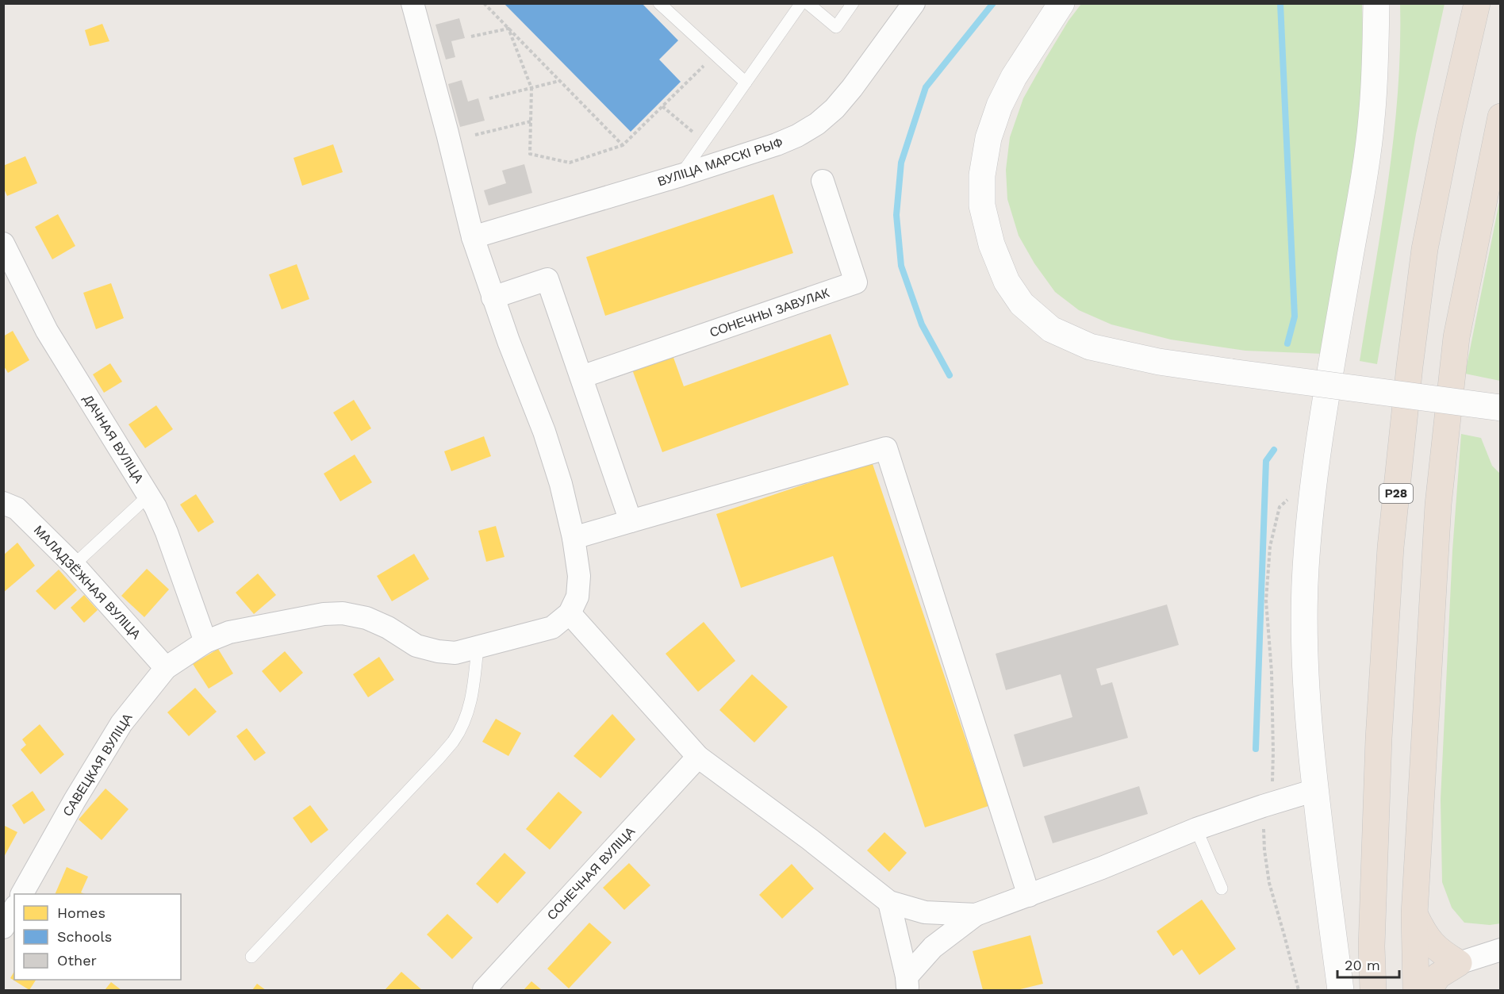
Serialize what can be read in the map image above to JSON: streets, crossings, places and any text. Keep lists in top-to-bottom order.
{
  "streets": {
    "highway": ["Р28"],
    "street": [
      "ВУЛІЦА МАРСКІ РЫФ",
      "СОНЕЧНЫ ЗАВУЛАК",
      "ДАЧНАЯ ВУЛІЦА",
      "МАЛАДЗЁЖНАЯ ВУЛІЦА",
      "САВЕЦКАЯ ВУЛІЦА",
      "СОНЕЧНАЯ ВУЛІЦА"
    ]
  },
  "crossings": [
    ["ДАЧНАЯ ВУЛІЦА", "САВЕЦКАЯ ВУЛІЦА"],
    ["МАЛАДЗЁЖНАЯ ВУЛІЦА", "САВЕЦКАЯ ВУЛІЦА"]
  ],
  "legend": ["Homes", "Schools", "Other"],
  "scale_bar": "20 m"
}
